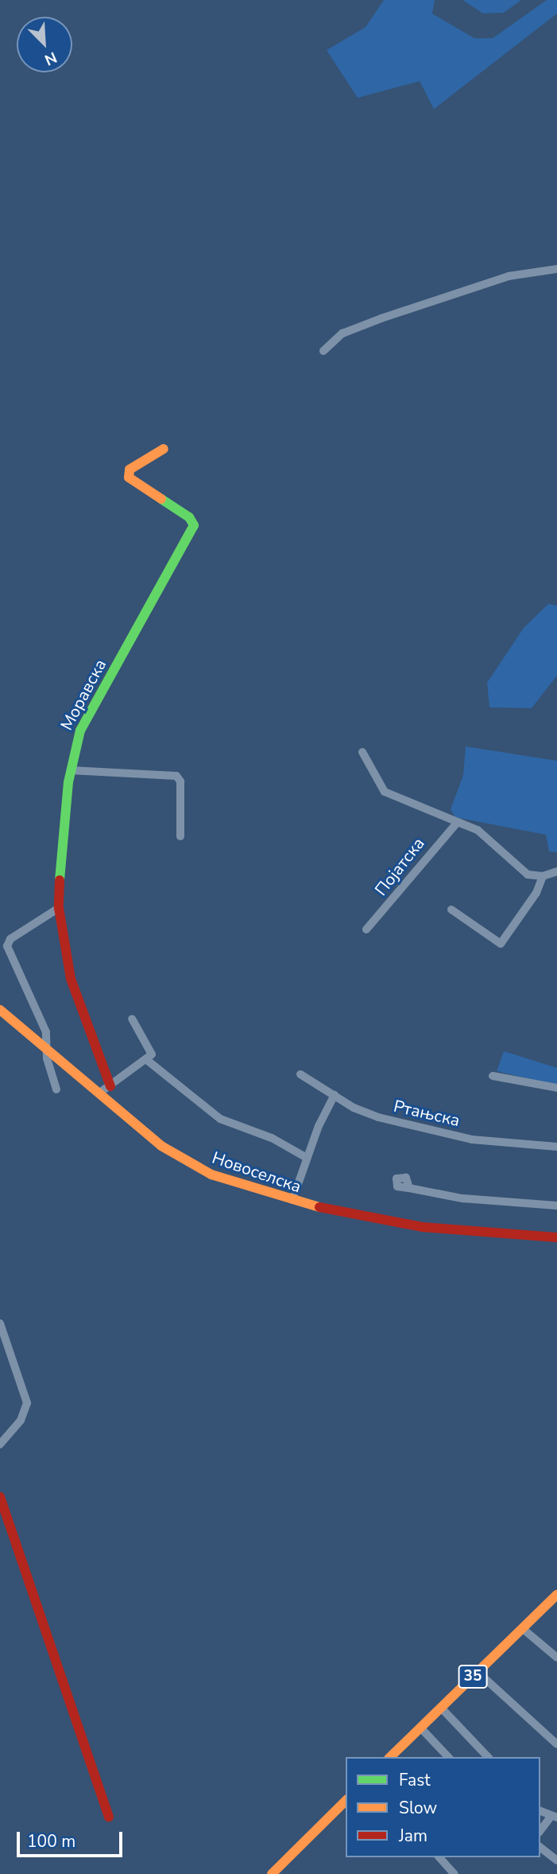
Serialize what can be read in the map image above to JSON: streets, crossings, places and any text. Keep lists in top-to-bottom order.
{
  "streets": {
    "street": [
      "Моравска",
      "Појатска",
      "Ртањска",
      "Новоселска",
      "35"
    ]
  },
  "legend": ["Fast", "Slow", "Jam"],
  "scale_bar": "100 m",
  "north": "bottom right"
}
